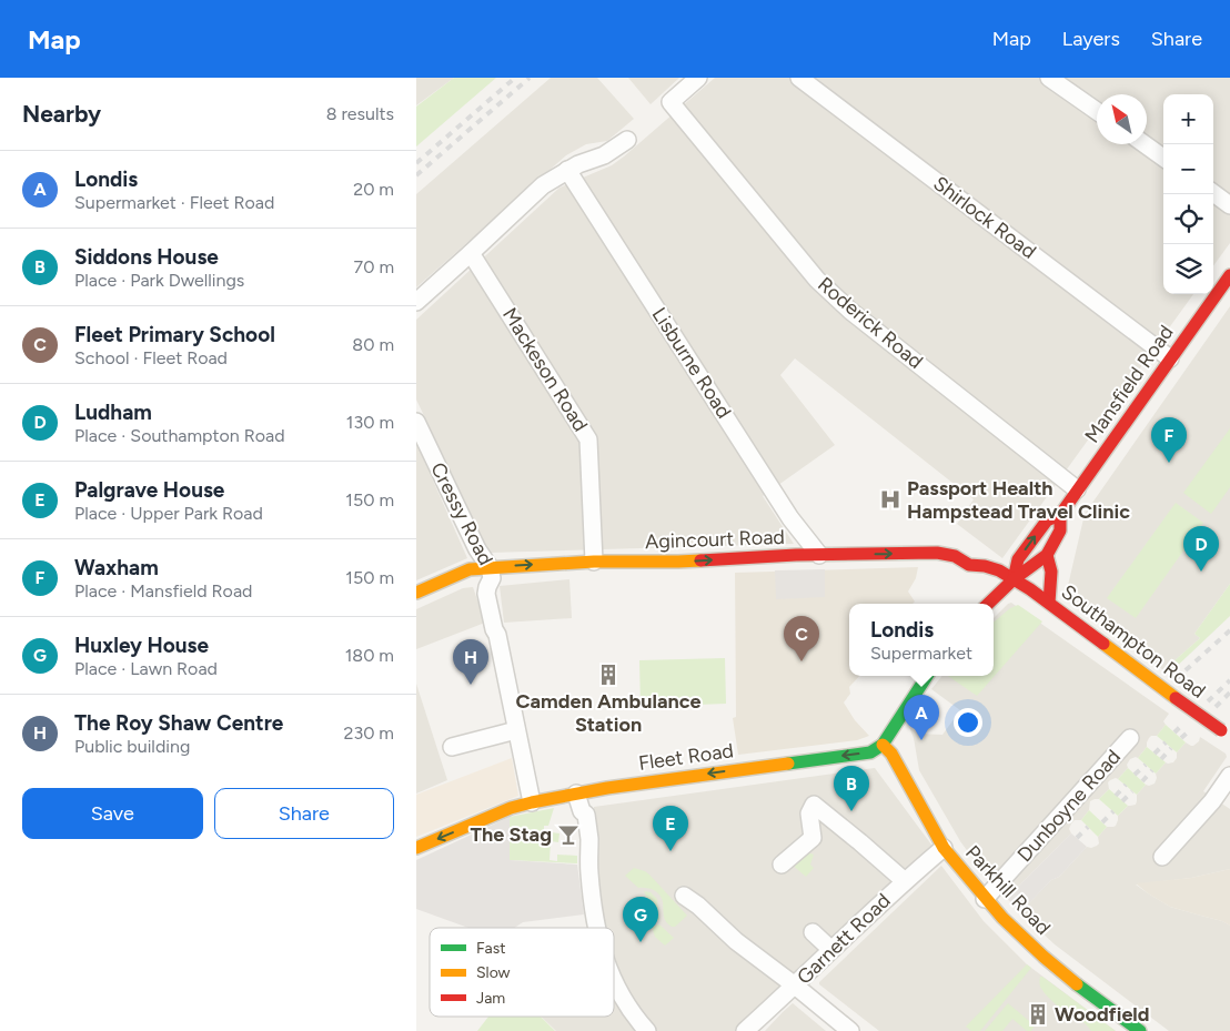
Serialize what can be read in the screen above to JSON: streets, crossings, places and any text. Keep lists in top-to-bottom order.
{
  "streets": {
    "main road": [
      "Mansfield Road",
      "Agincourt Road",
      "Southampton Road",
      "Fleet Road",
      "Parkhill Road"
    ],
    "street": [
      "Shirlock Road",
      "Roderick Road",
      "Lisburne Road",
      "Mackeson Road",
      "Cressy Road",
      "Dunboyne Road",
      "Garnett Road"
    ]
  },
  "crossings": [
    ["Shirlock Road", "Mansfield Road"],
    ["Roderick Road", "Mansfield Road"],
    ["Lisburne Road", "Agincourt Road"],
    ["Mackeson Road", "Agincourt Road"],
    ["Mansfield Road", "Agincourt Road"],
    ["Mansfield Road", "Southampton Road"],
    ["Cressy Road", "Agincourt Road"],
    ["Cressy Road", "Fleet Road"],
    ["Agincourt Road", "Southampton Road"],
    ["Fleet Road", "Parkhill Road"],
    ["Dunboyne Road", "Parkhill Road"],
    ["Parkhill Road", "Garnett Road"]
  ],
  "one_way": ["Agincourt Road", "Fleet Road"],
  "places": {
    "hospital": ["Passport Health Hampstead Travel Clinic"],
    "building": ["Camden Ambulance Station", "Woodfield"],
    "bar": ["The Stag"]
  },
  "legend": ["Fast", "Slow", "Jam"],
  "north": "top left",
  "page": {
    "header": "Map",
    "nav": ["Map", "Layers", "Share"],
    "heading": ["Nearby", "8 results"],
    "map_buttons": ["+", "−"],
    "list": [
      {
        "mark": "A",
        "name": "Londis",
        "note": "Supermarket · Fleet Road",
        "value": "20 m"
      },
      {
        "mark": "B",
        "name": "Siddons House",
        "note": "Place · Park Dwellings",
        "value": "70 m"
      },
      {
        "mark": "C",
        "name": "Fleet Primary School",
        "note": "School · Fleet Road",
        "value": "80 m"
      },
      {
        "mark": "D",
        "name": "Ludham",
        "note": "Place · Southampton Road",
        "value": "130 m"
      },
      {
        "mark": "E",
        "name": "Palgrave House",
        "note": "Place · Upper Park Road",
        "value": "150 m"
      },
      {
        "mark": "F",
        "name": "Waxham",
        "note": "Place · Mansfield Road",
        "value": "150 m"
      },
      {
        "mark": "G",
        "name": "Huxley House",
        "note": "Place · Lawn Road",
        "value": "180 m"
      },
      {
        "mark": "H",
        "name": "The Roy Shaw Centre",
        "note": "Public building",
        "value": "230 m"
      }
    ],
    "pins": [
      "F",
      "D",
      "C",
      "H",
      "A",
      "B",
      "E",
      "G"
    ],
    "popup": ["Londis", "Supermarket"],
    "buttons": ["Save", "Share"]
  }
}
